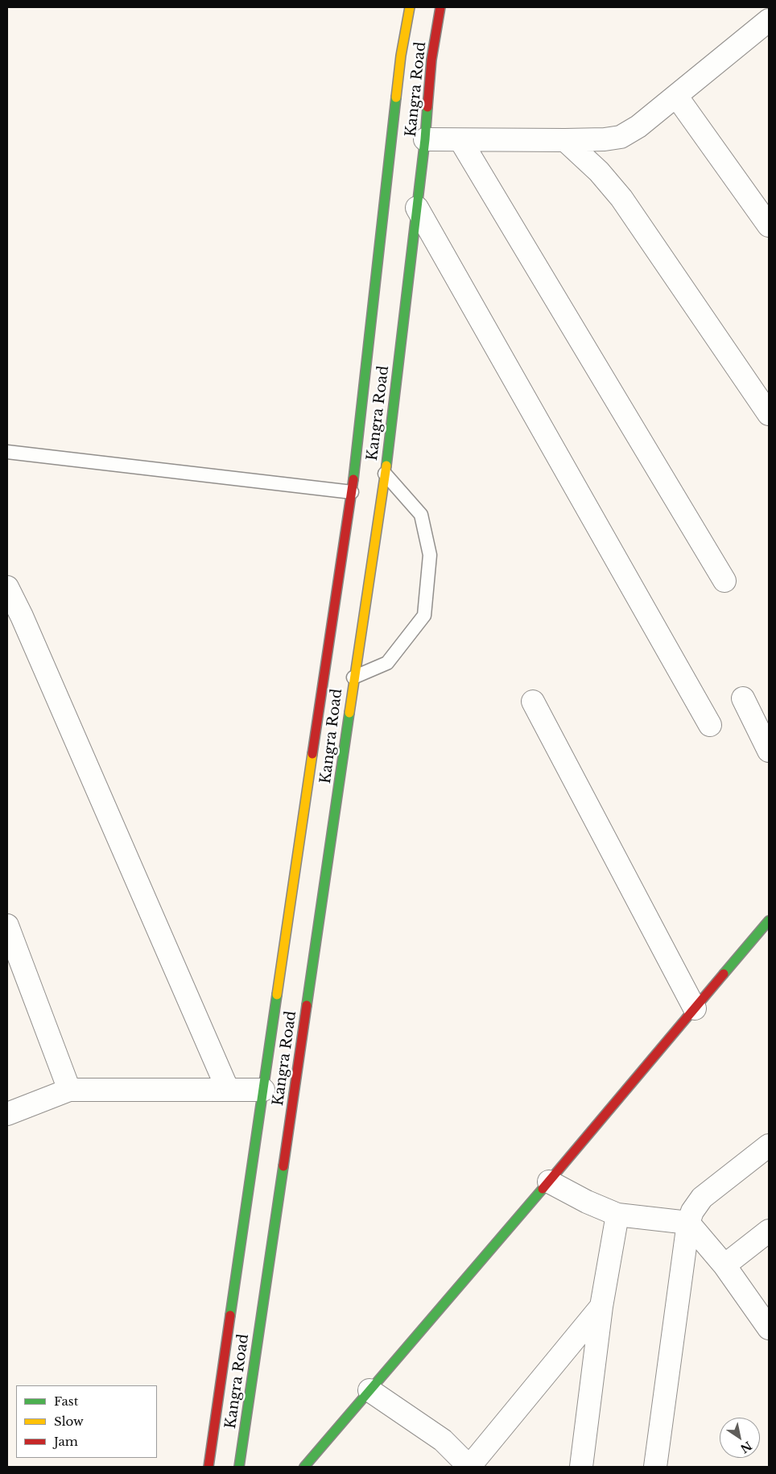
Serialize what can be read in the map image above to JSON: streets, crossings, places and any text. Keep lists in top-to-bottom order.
{
  "streets": {
    "main road": ["Kangra Road"]
  },
  "legend": ["Fast", "Slow", "Jam"],
  "north": "bottom right"
}
